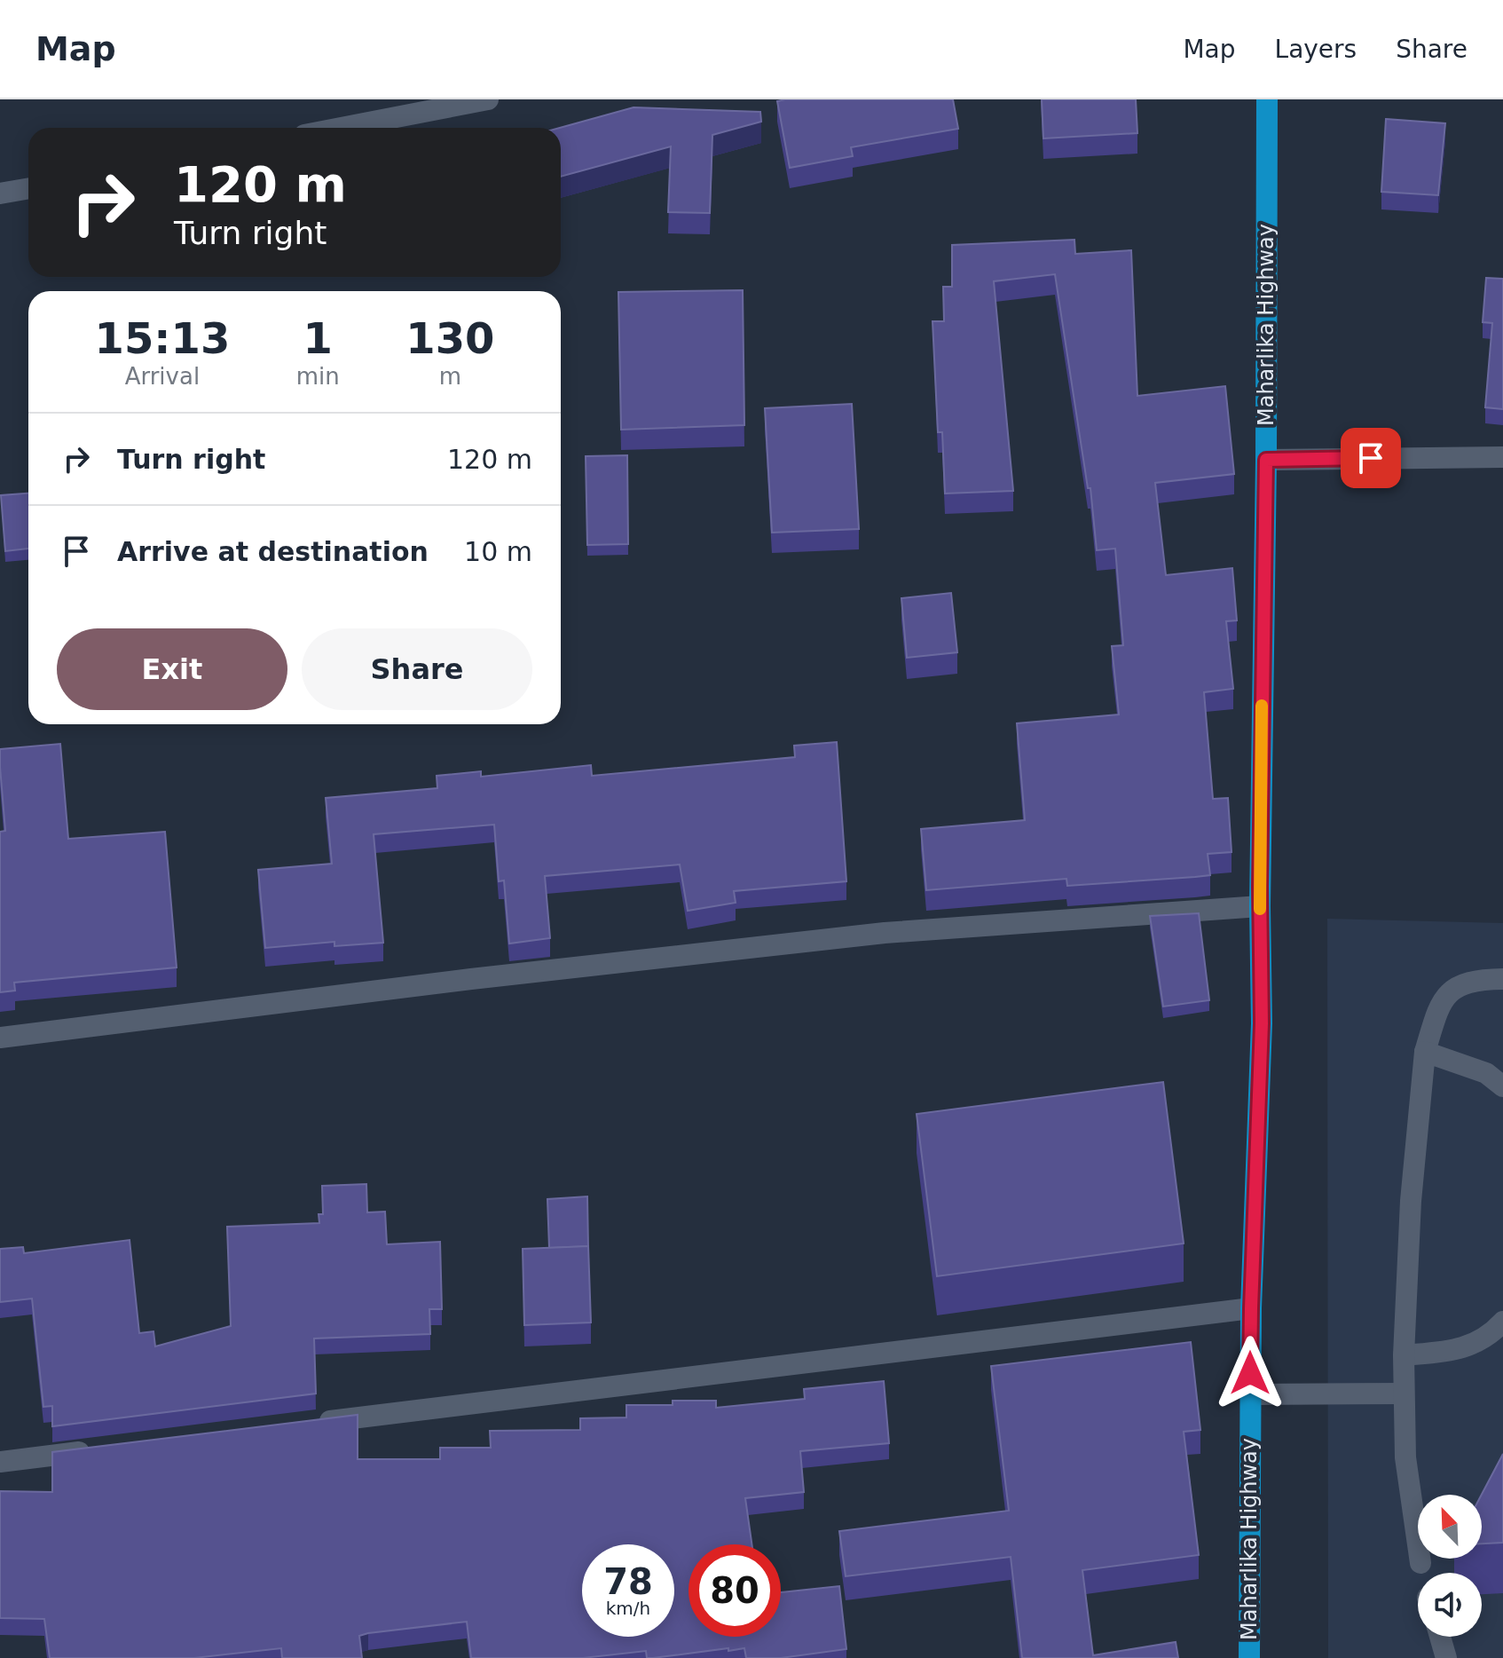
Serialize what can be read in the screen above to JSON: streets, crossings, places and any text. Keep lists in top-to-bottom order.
{
  "streets": {
    "highway": ["Maharlika Highway"]
  },
  "north": "top left",
  "page": {
    "header": "Map",
    "nav": ["Map", "Layers", "Share"],
    "turn": ["120 m", "Turn right"],
    "eta": [
      "15:13",
      "Arrival",
      "1",
      "min",
      "130",
      "m"
    ],
    "list": [
      {
        "name": "Turn right",
        "value": "120 m"
      },
      {
        "name": "Arrive at destination",
        "value": "10 m"
      }
    ],
    "buttons": ["Exit", "Share"],
    "speed": "78 km/h",
    "limit": "80"
  }
}
